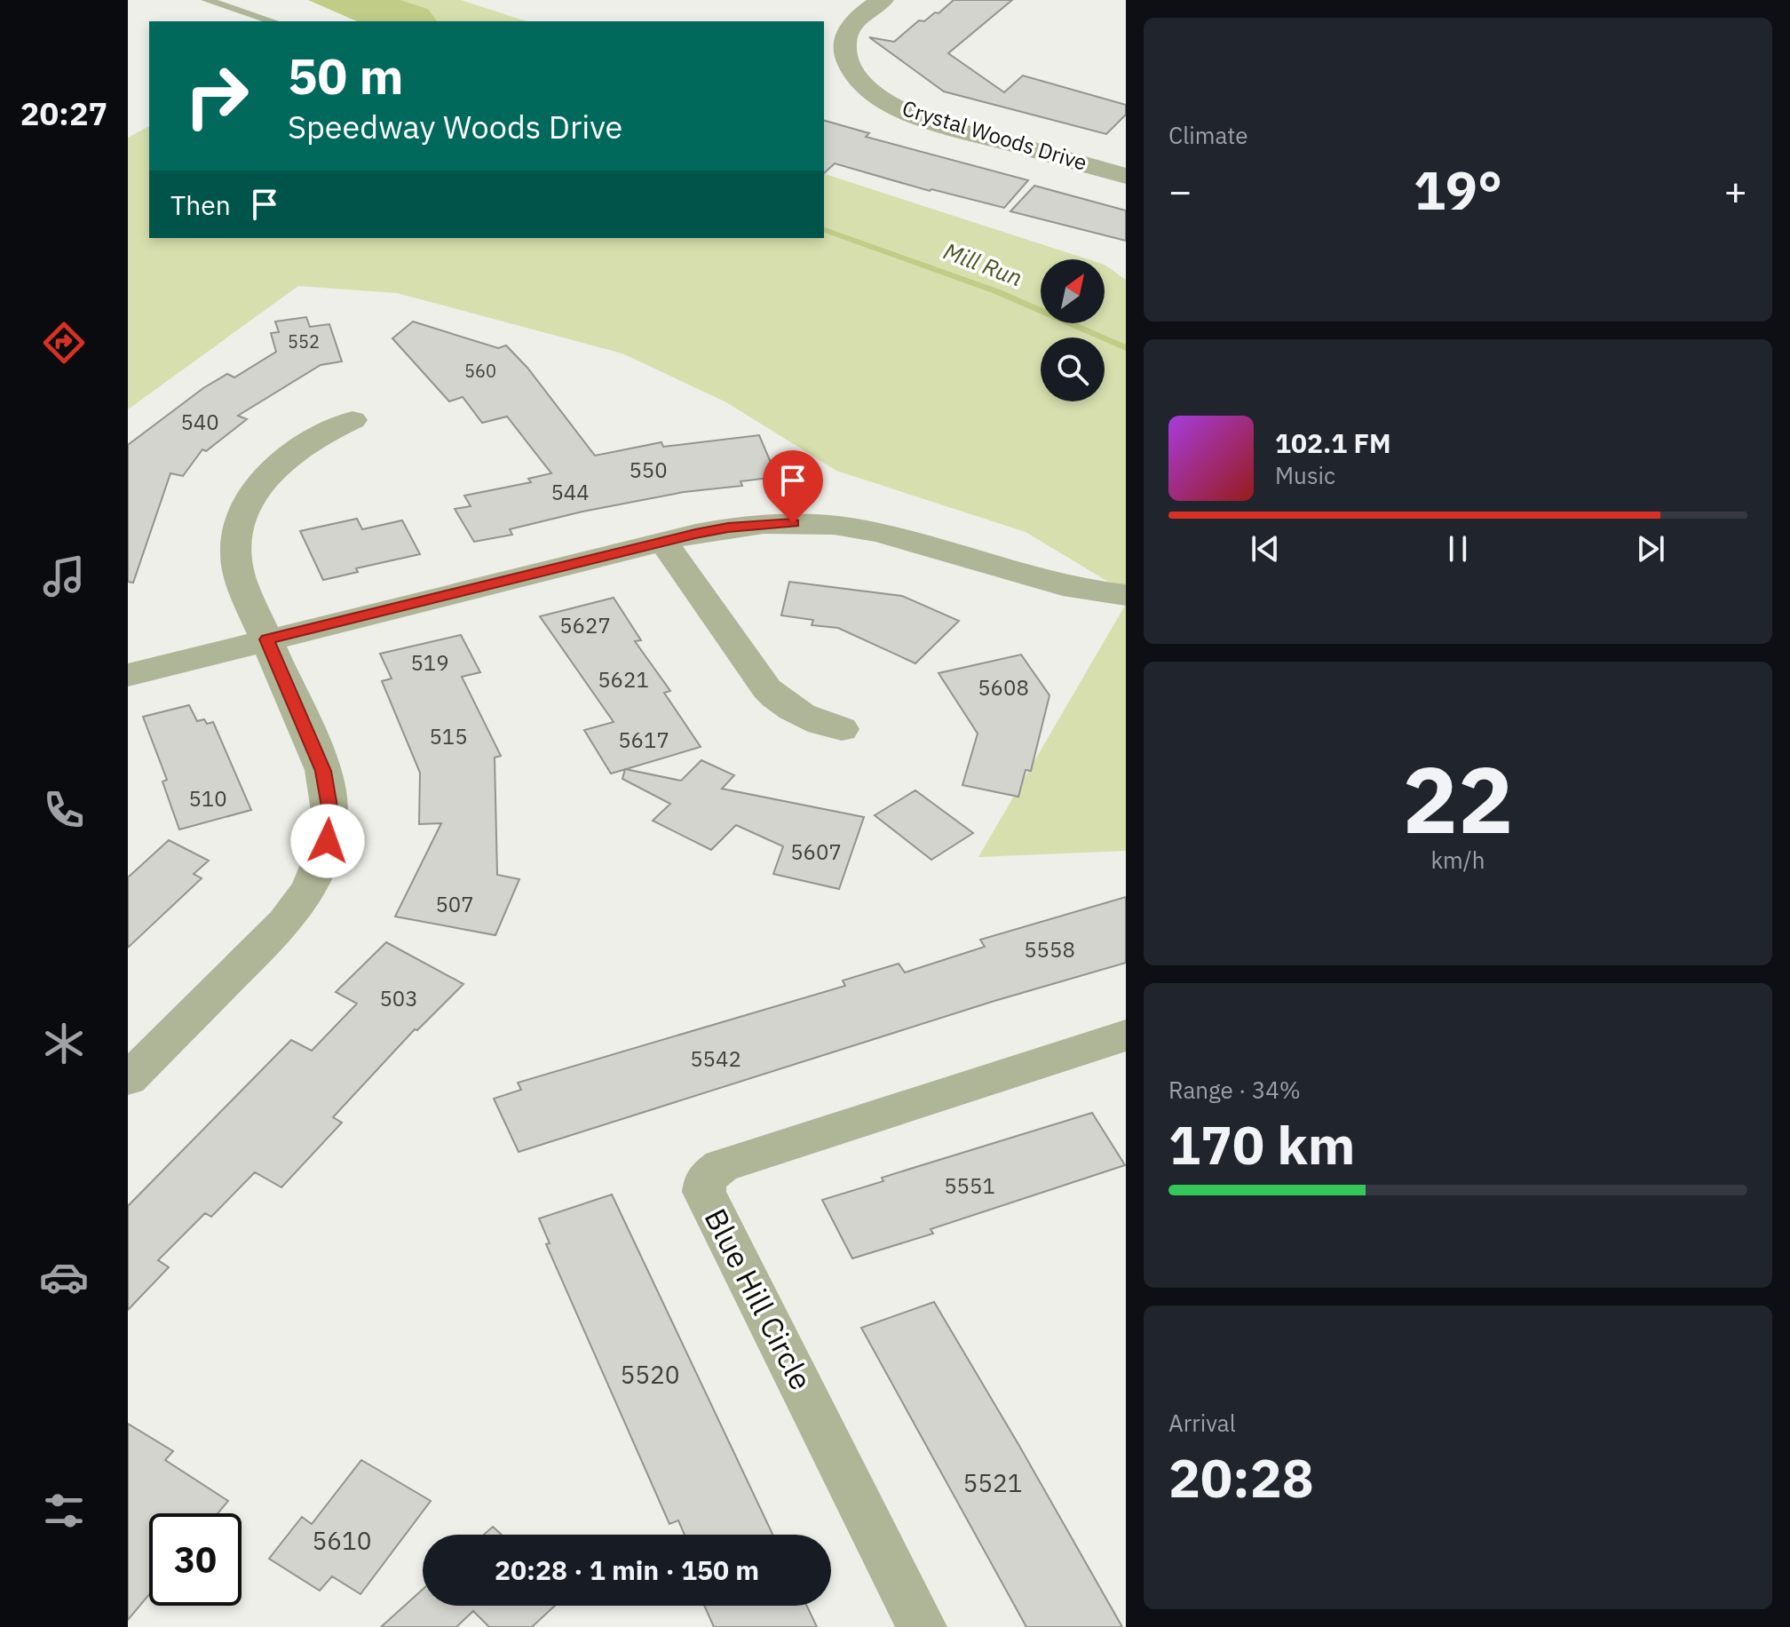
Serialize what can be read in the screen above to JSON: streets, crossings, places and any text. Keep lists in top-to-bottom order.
{
  "streets": {
    "street": ["Crystal Woods Drive", "Blue Hill Circle"]
  },
  "water": ["Mill Run"],
  "house_numbers": [
    "552",
    "560",
    "540",
    "550",
    "544",
    "5627",
    "519",
    "5621",
    "5608",
    "515",
    "5617",
    "510",
    "5607",
    "507",
    "5558",
    "503",
    "5542",
    "5551",
    "5520",
    "5521",
    "5610"
  ],
  "north": "top right",
  "page": {
    "tabs": "20:27",
    "tile": [
      "Climate",
      ["22", "km/h"],
      ["Range · 34%", "170 km"],
      ["Arrival", "20:28"]
    ],
    "turn": ["50 m", "Speedway Woods Drive"],
    "heat": ["−", "19°", "+"],
    "then": "Then",
    "song": ["102.1 FM", "Music"],
    "limit": "30",
    "trip": "20:28 · 1 min · 150 m"
  }
}
